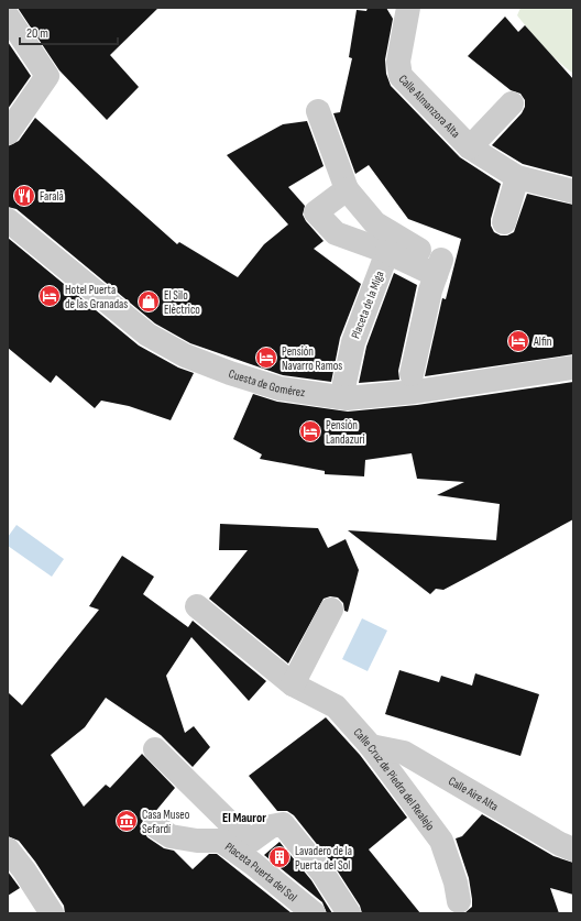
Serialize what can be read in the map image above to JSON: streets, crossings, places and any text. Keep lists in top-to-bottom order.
{
  "streets": {
    "street": [
      "Calle Almanzora Alta",
      "Placeta de la Miga",
      "Cuesta de Gomérez",
      "Calle Cruz de Piedra del Realejo",
      "Calle Aire Alta",
      "Placeta Puerta del Sol"
    ]
  },
  "crossings": [
    ["Calle Cruz de Piedra del Realejo", "Calle Aire Alta"]
  ],
  "districts": ["El Mauror"],
  "places": {
    "restaurant": ["Faralā"],
    "hotel": [
      "Hotel Puerta de las Granadas",
      "Alfin",
      "Pensión Navarro Ramos",
      "Pensión Landazuri"
    ],
    "shop": ["El Silo Eléctrico"],
    "museum": ["Casa Museo Sefardí"],
    "building": ["Lavadero de la Puerta del Sol"]
  },
  "scale_bar": "20 m"
}
